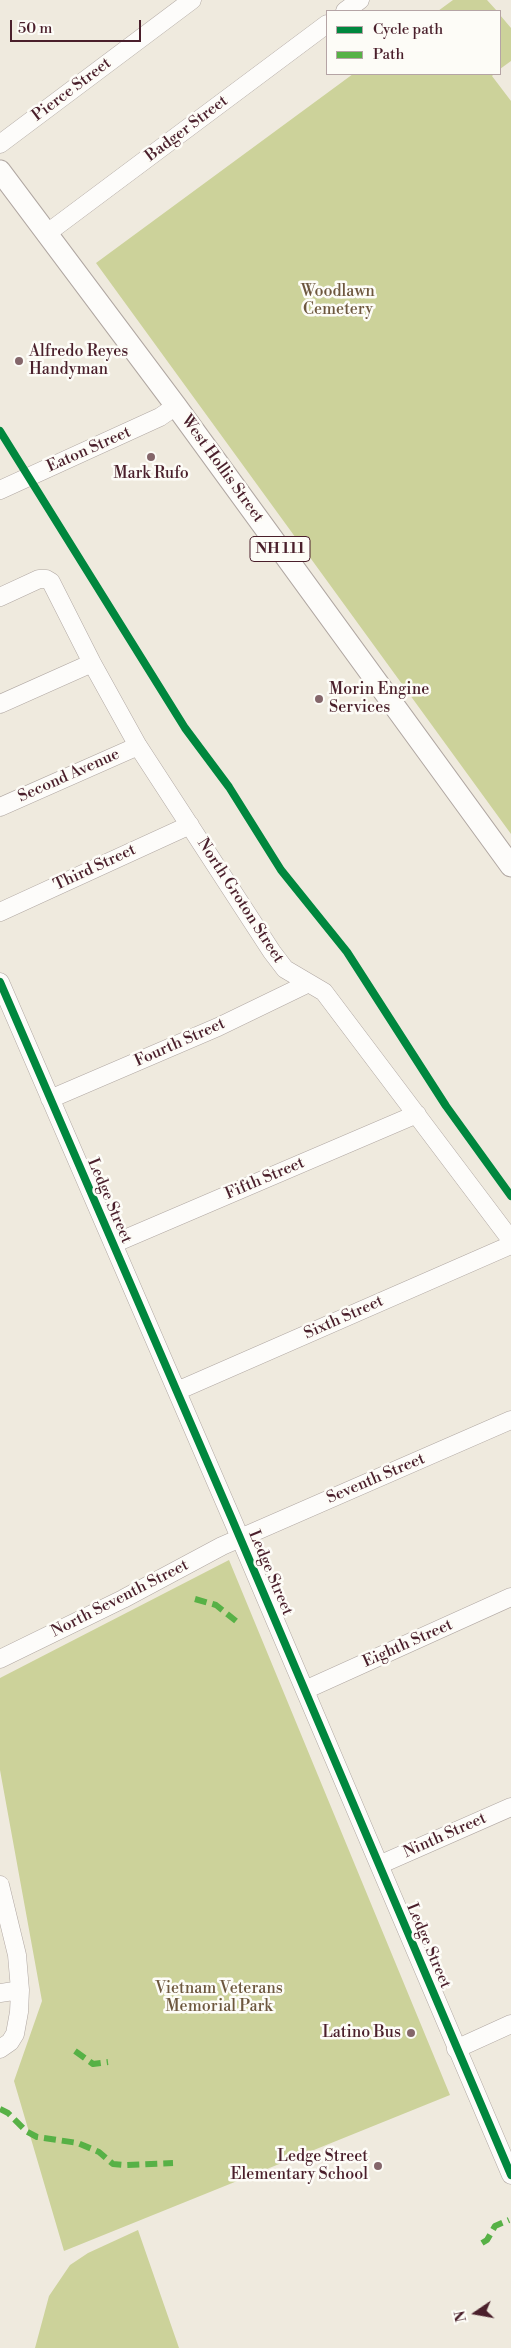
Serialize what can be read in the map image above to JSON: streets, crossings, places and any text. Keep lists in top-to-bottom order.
{
  "streets": {
    "main road": ["West Hollis Street", "NH 111"],
    "street": [
      "Pierce Street",
      "Badger Street",
      "Eaton Street",
      "Second Avenue",
      "Third Street",
      "North Groton Street",
      "Fourth Street",
      "Fifth Street",
      "Ledge Street",
      "Sixth Street",
      "Seventh Street",
      "North Seventh Street",
      "Eighth Street",
      "Ninth Street"
    ]
  },
  "crossings": [
    ["Badger Street", "West Hollis Street"],
    ["Eaton Street", "West Hollis Street"],
    ["Second Avenue", "North Groton Street"],
    ["Third Street", "North Groton Street"],
    ["North Groton Street", "Fourth Street"],
    ["North Groton Street", "Fifth Street"],
    ["Fourth Street", "Ledge Street"],
    ["Fifth Street", "Ledge Street"],
    ["Ledge Street", "Sixth Street"],
    ["Ledge Street", "Seventh Street"],
    ["Ledge Street", "North Seventh Street"],
    ["Ledge Street", "Eighth Street"],
    ["Ledge Street", "Ninth Street"],
    ["Seventh Street", "North Seventh Street"]
  ],
  "parks": ["Woodlawn Cemetery", "Vietnam Veterans Memorial Park"],
  "places": [
    "Alfredo Reyes Handyman",
    "Mark Rufo",
    "Morin Engine Services",
    "Latino Bus",
    "Ledge Street Elementary School"
  ],
  "legend": ["Cycle path", "Path"],
  "scale_bar": "50 m",
  "north": "left"
}
